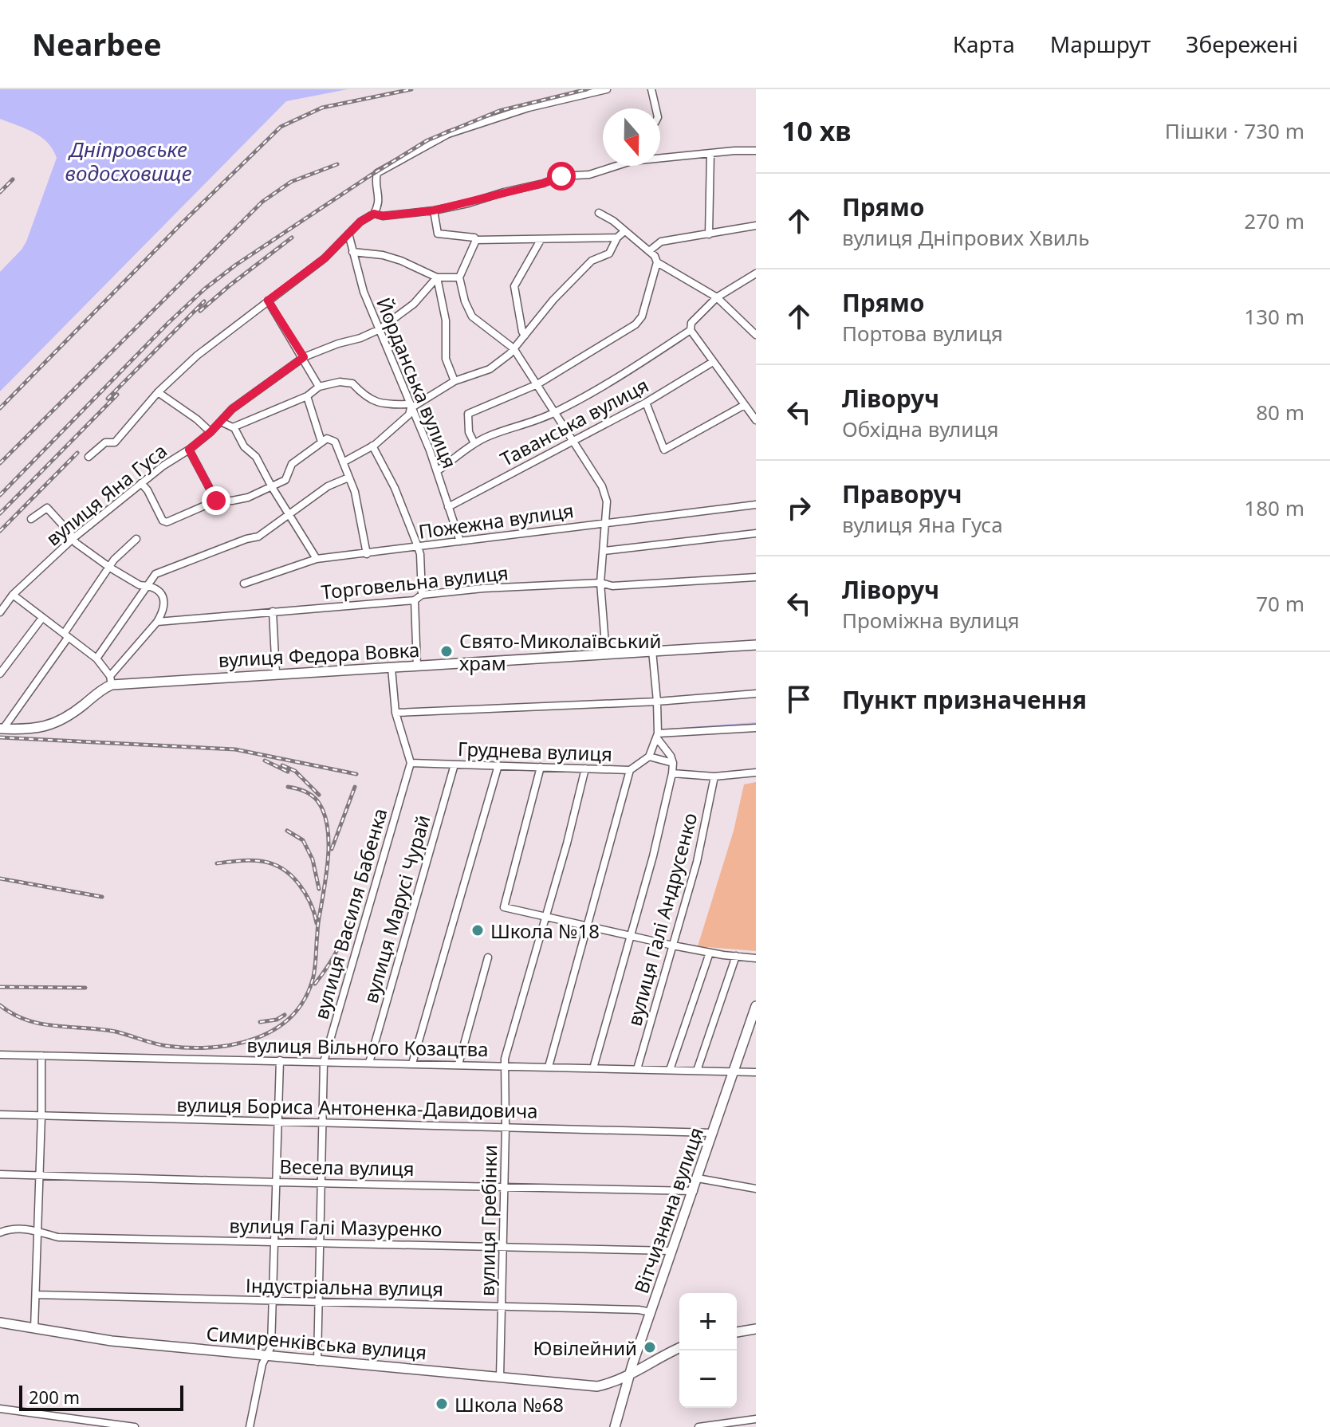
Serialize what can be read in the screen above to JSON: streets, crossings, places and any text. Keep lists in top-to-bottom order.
{
  "streets": {
    "street": [
      "Йорданська вулиця",
      "Таванська вулиця",
      "вулиця Яна Гуса",
      "Пожежна вулиця",
      "Торговельна вулиця",
      "вулиця Федора Вовка",
      "Груднева вулиця",
      "вулиця Марусі Чурай",
      "вулиця Василя Бабенка",
      "вулиця Галі Андрусенко",
      "вулиця Вільного Козацтва",
      "вулиця Бориса Антоненка-Давидовича",
      "Весела вулиця",
      "Вітчизняна вулиця",
      "вулиця Гребінки",
      "вулиця Галі Мазуренко",
      "Індустріальна вулиця",
      "Симиренківська вулиця"
    ]
  },
  "crossings": [
    ["Йорданська вулиця", "Таванська вулиця"],
    ["Йорданська вулиця", "вулиця Яна Гуса"],
    ["Йорданська вулиця", "Пожежна вулиця"],
    ["Груднева вулиця", "вулиця Марусі Чурай"],
    ["Груднева вулиця", "вулиця Василя Бабенка"],
    ["Груднева вулиця", "вулиця Гребінки"],
    ["вулиця Марусі Чурай", "вулиця Вільного Козацтва"],
    ["вулиця Василя Бабенка", "вулиця Вільного Козацтва"],
    ["вулиця Василя Бабенка", "вулиця Бориса Антоненка-Давидовича"],
    ["вулиця Василя Бабенка", "Весела вулиця"],
    ["вулиця Василя Бабенка", "вулиця Галі Мазуренко"],
    ["вулиця Василя Бабенка", "Індустріальна вулиця"],
    ["вулиця Василя Бабенка", "Симиренківська вулиця"],
    ["вулиця Галі Андрусенко", "вулиця Вільного Козацтва"],
    ["вулиця Вільного Козацтва", "Вітчизняна вулиця"],
    ["вулиця Вільного Козацтва", "вулиця Гребінки"],
    ["вулиця Бориса Антоненка-Давидовича", "Вітчизняна вулиця"],
    ["вулиця Бориса Антоненка-Давидовича", "вулиця Гребінки"],
    ["Весела вулиця", "Вітчизняна вулиця"],
    ["Весела вулиця", "вулиця Гребінки"],
    ["Вітчизняна вулиця", "вулиця Галі Мазуренко"],
    ["Вітчизняна вулиця", "Індустріальна вулиця"],
    ["Вітчизняна вулиця", "Симиренківська вулиця"],
    ["вулиця Гребінки", "вулиця Галі Мазуренко"],
    ["вулиця Гребінки", "Індустріальна вулиця"],
    ["вулиця Гребінки", "Симиренківська вулиця"]
  ],
  "water": ["Дніпровське водосховище"],
  "places": [
    "Свято-Миколаївський храм",
    "Школа №18",
    "Ювілейний",
    "Школа №68"
  ],
  "scale_bar": "200 m",
  "north": "bottom",
  "page": {
    "header": "Nearbee",
    "nav": ["Карта", "Маршрут", "Збережені"],
    "heading": ["10 хв", "Пішки · 730 m"],
    "list": [
      ["Прямо", "вулиця Дніпрових Хвиль", "270 m"],
      ["Прямо", "Портова вулиця", "130 m"],
      ["Ліворуч", "Обхідна вулиця", "80 m"],
      ["Праворуч", "вулиця Яна Гуса", "180 m"],
      ["Ліворуч", "Проміжна вулиця", "70 m"],
      "Пункт призначення"
    ],
    "map_buttons": ["+", "−"],
    "scale": "200 m"
  }
}
